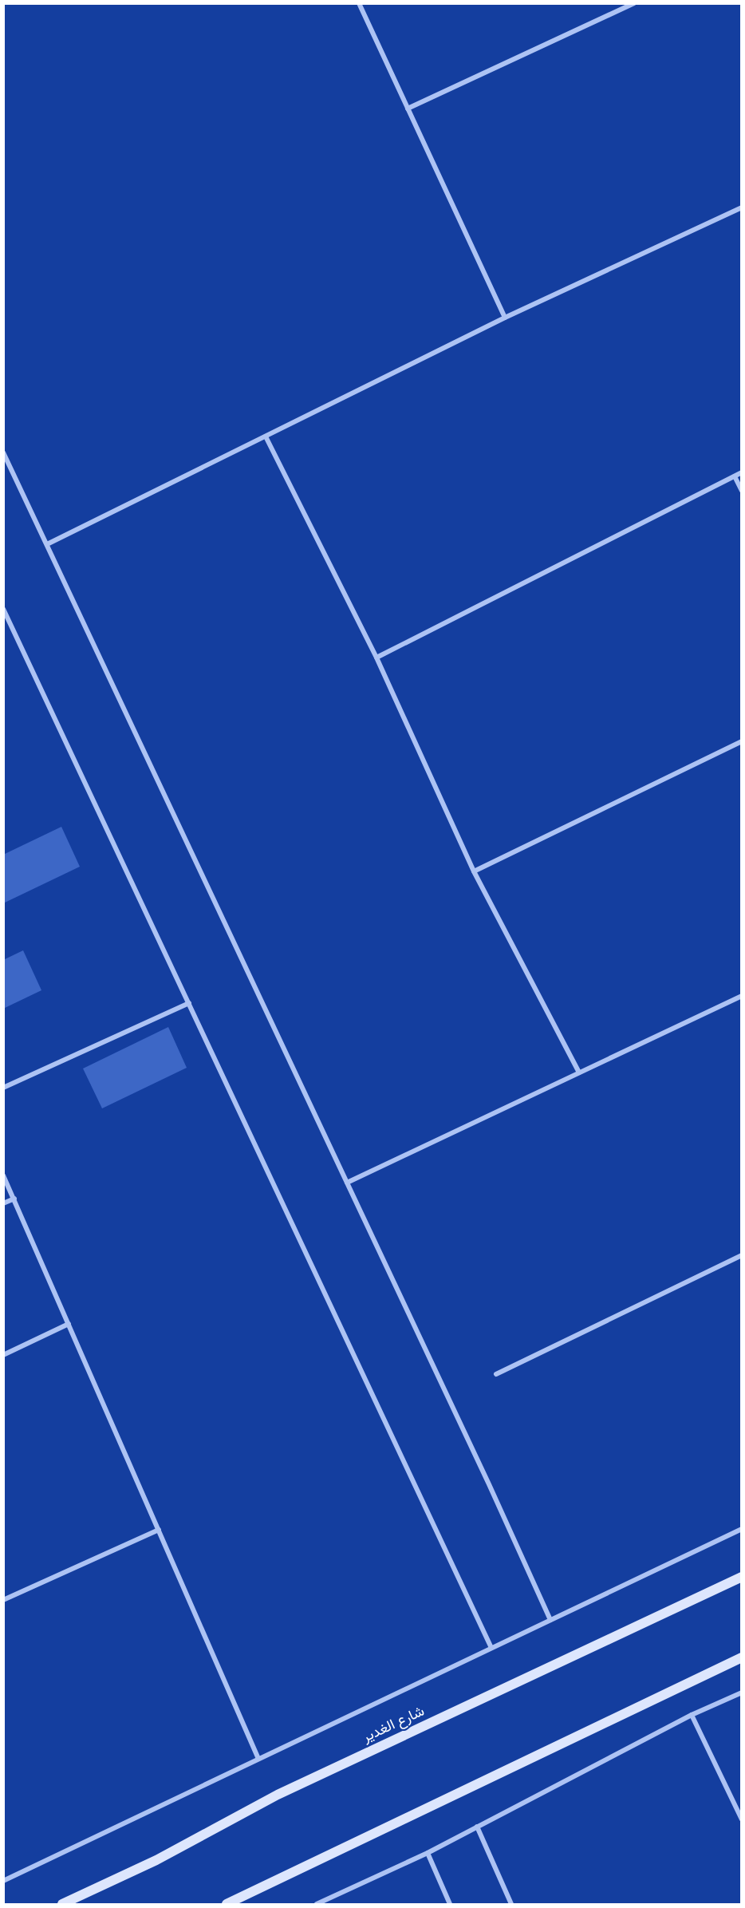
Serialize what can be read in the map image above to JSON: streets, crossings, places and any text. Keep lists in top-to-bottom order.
{
  "streets": {
    "street": ["شارع الغدير"]
  }
}
